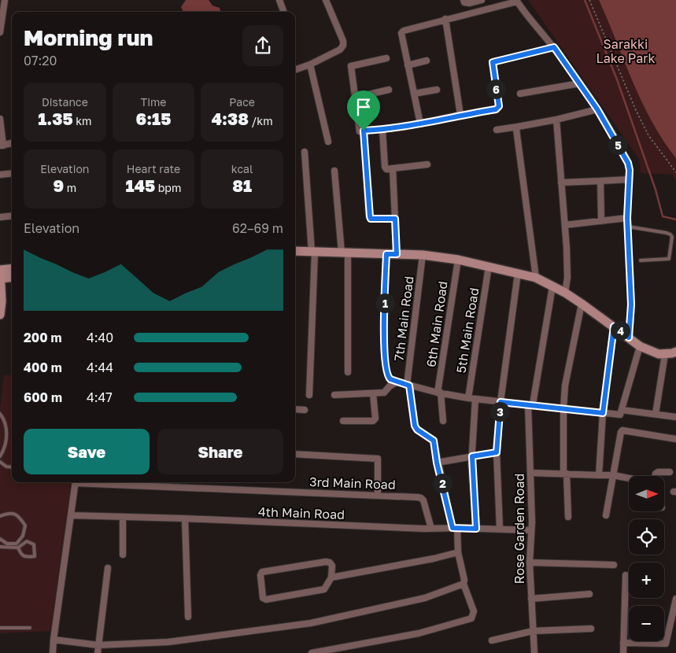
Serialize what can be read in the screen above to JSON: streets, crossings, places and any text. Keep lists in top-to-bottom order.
{
  "streets": {
    "street": [
      "7th Main Road",
      "6th Main Road",
      "5th Main Road",
      "3rd Main Road",
      "4th Main Road",
      "Rose Garden Road"
    ]
  },
  "crossings": [
    ["7th Main Road", "4th Main Road"],
    ["5th Main Road", "4th Main Road"],
    ["3rd Main Road", "4th Main Road"],
    ["4th Main Road", "Rose Garden Road"]
  ],
  "parks": ["Sarakki Lake Park"],
  "north": "right",
  "page": {
    "heading": ["Morning run", "07:20"],
    "stats": [
      ["Distance", "1.35 km"],
      ["Time", "6:15"],
      ["Pace", "4:38 /km"],
      ["Elevation", "9 m"],
      ["Heart rate", "145 bpm"],
      ["kcal", "81"]
    ],
    "pins": [
      "6",
      "5",
      "1",
      "4",
      "3",
      "2"
    ],
    "chart": ["Elevation", "62–69 m"],
    "list": [
      {
        "name": "200 m",
        "note": "4:40"
      },
      {
        "name": "400 m",
        "note": "4:44"
      },
      {
        "name": "600 m",
        "note": "4:47"
      }
    ],
    "buttons": ["Save", "Share"],
    "map_buttons": ["+", "−"]
  }
}
